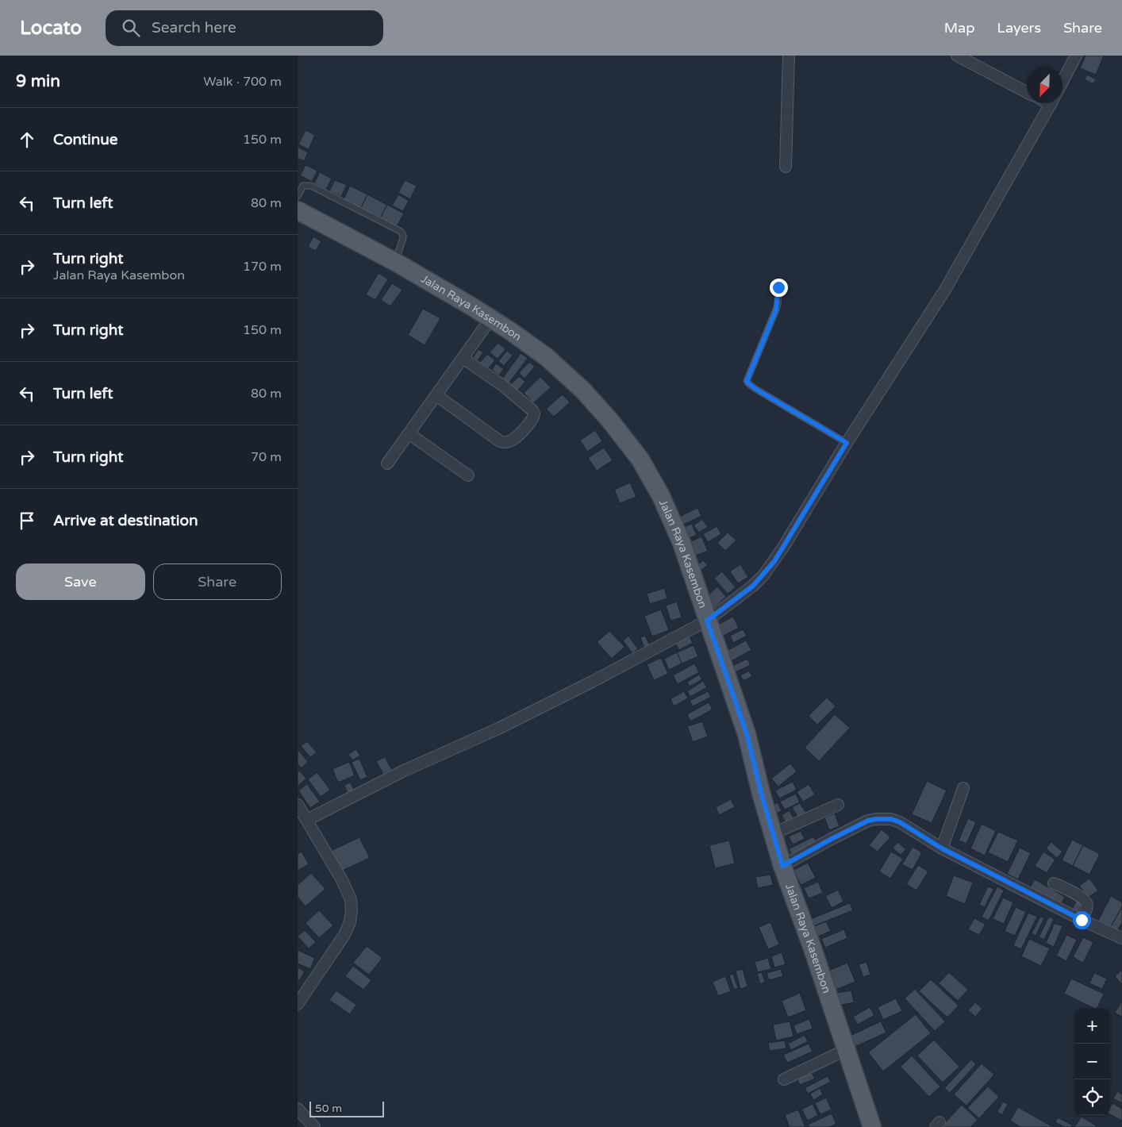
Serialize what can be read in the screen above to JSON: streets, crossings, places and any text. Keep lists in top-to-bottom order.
{
  "streets": {
    "main road": ["Jalan Raya Kasembon"]
  },
  "scale_bar": "50 m",
  "north": "bottom left",
  "page": {
    "header": "Locato",
    "search": "Search here",
    "nav": ["Map", "Layers", "Share"],
    "heading": ["9 min", "Walk · 700 m"],
    "list": [
      ["Continue", "150 m"],
      ["Turn left", "80 m"],
      ["Turn right", "Jalan Raya Kasembon", "170 m"],
      ["Turn right", "150 m"],
      ["Turn left", "80 m"],
      ["Turn right", "70 m"],
      "Arrive at destination"
    ],
    "buttons": ["Save", "Share"],
    "map_buttons": ["+", "−"],
    "scale": "50 m"
  }
}
